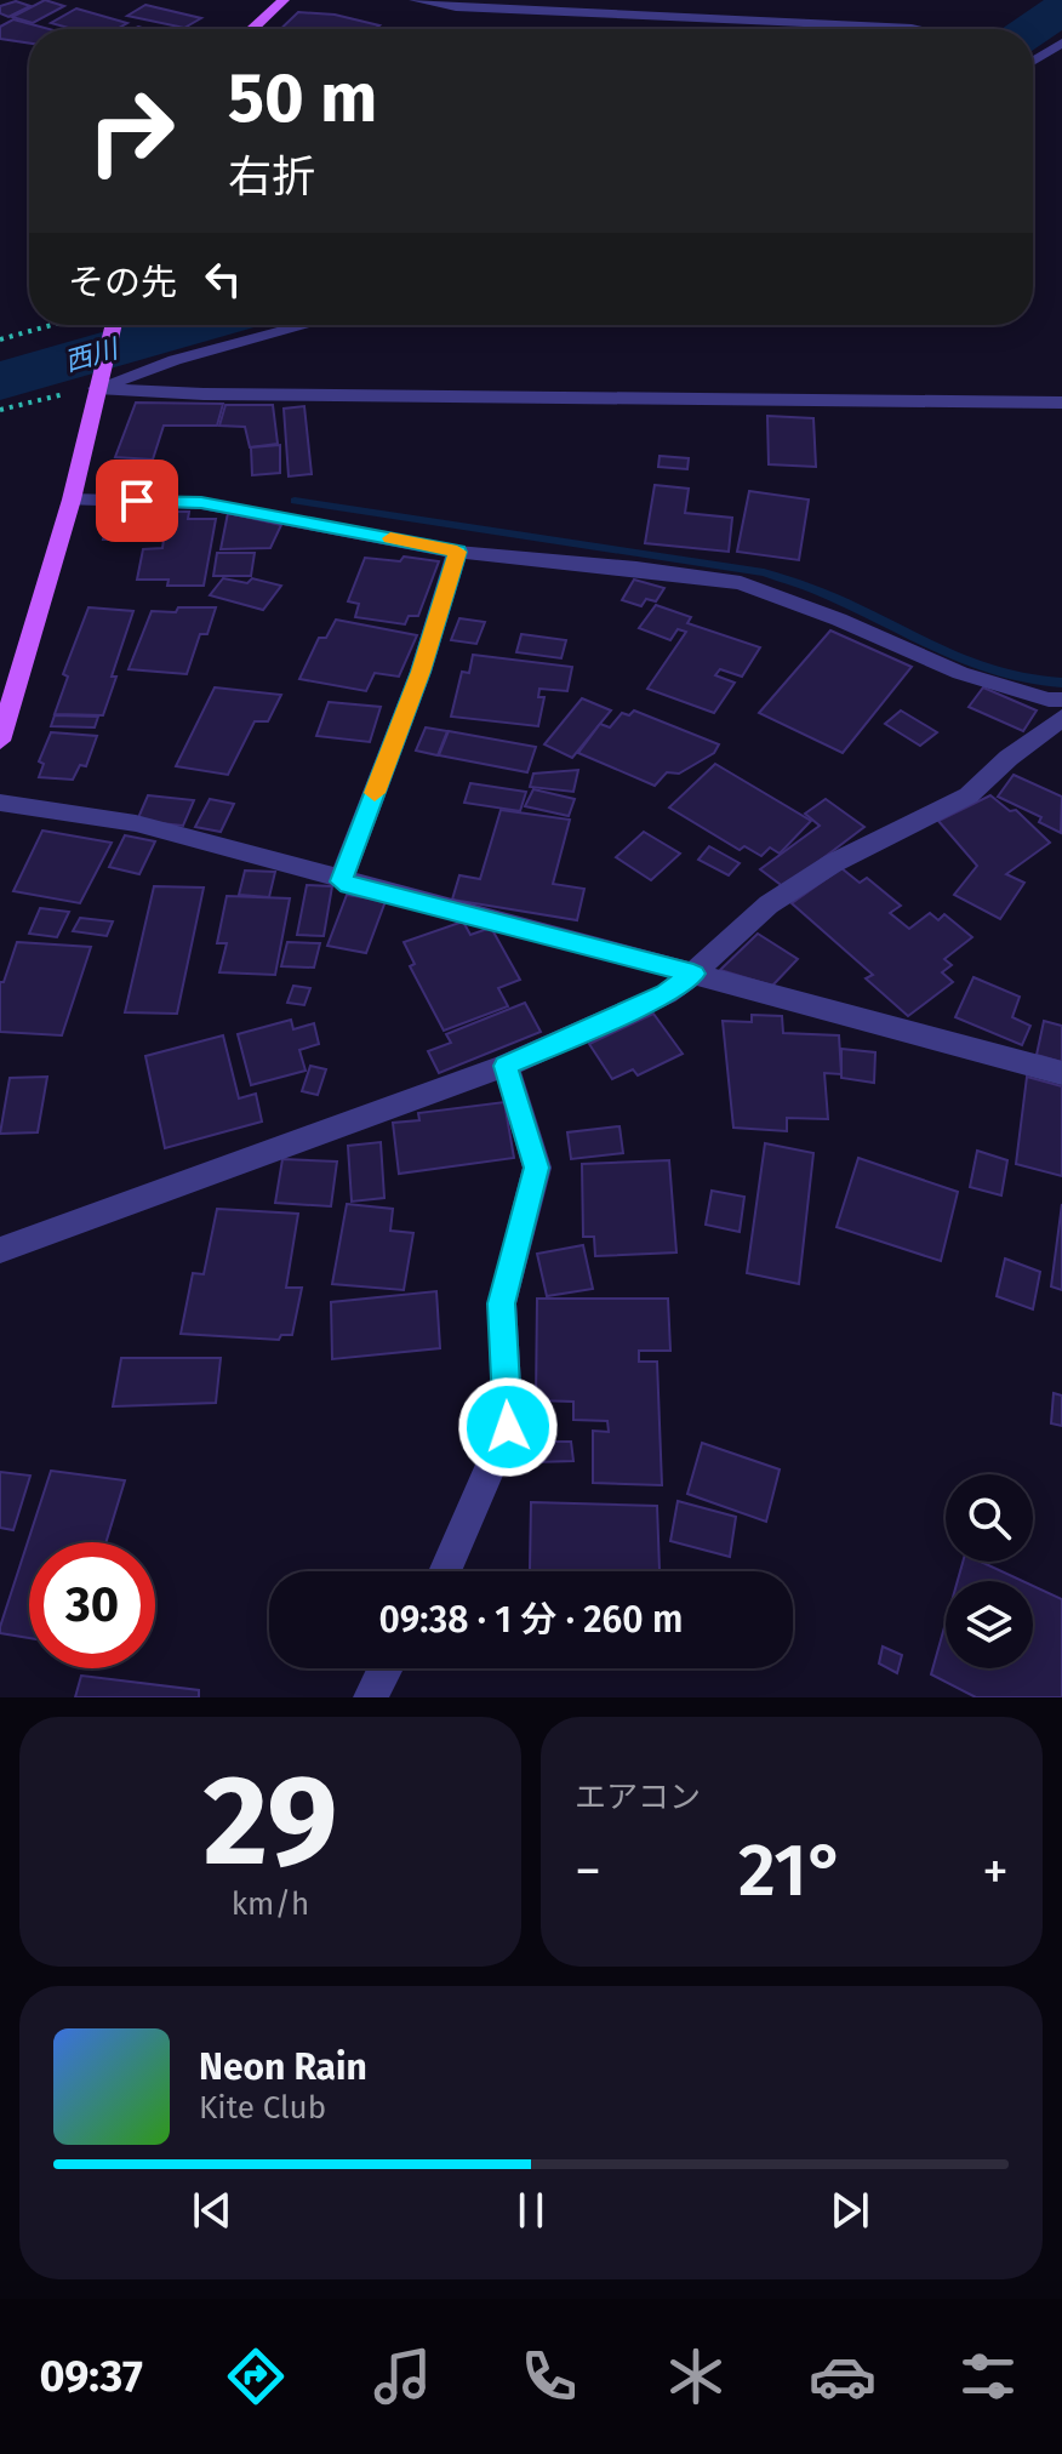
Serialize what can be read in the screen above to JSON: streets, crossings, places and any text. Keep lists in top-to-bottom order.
{
  "water": ["西川"],
  "page": {
    "turn": ["50 m", "右折"],
    "then": "その先",
    "limit": "30",
    "trip": "09:38 · 1 分 · 260 m",
    "tile": [
      ["29", "km/h"],
      "エアコン"
    ],
    "heat": ["−", "21°", "+"],
    "song": ["Neon Rain", "Kite Club"],
    "tabs": "09:37"
  }
}
